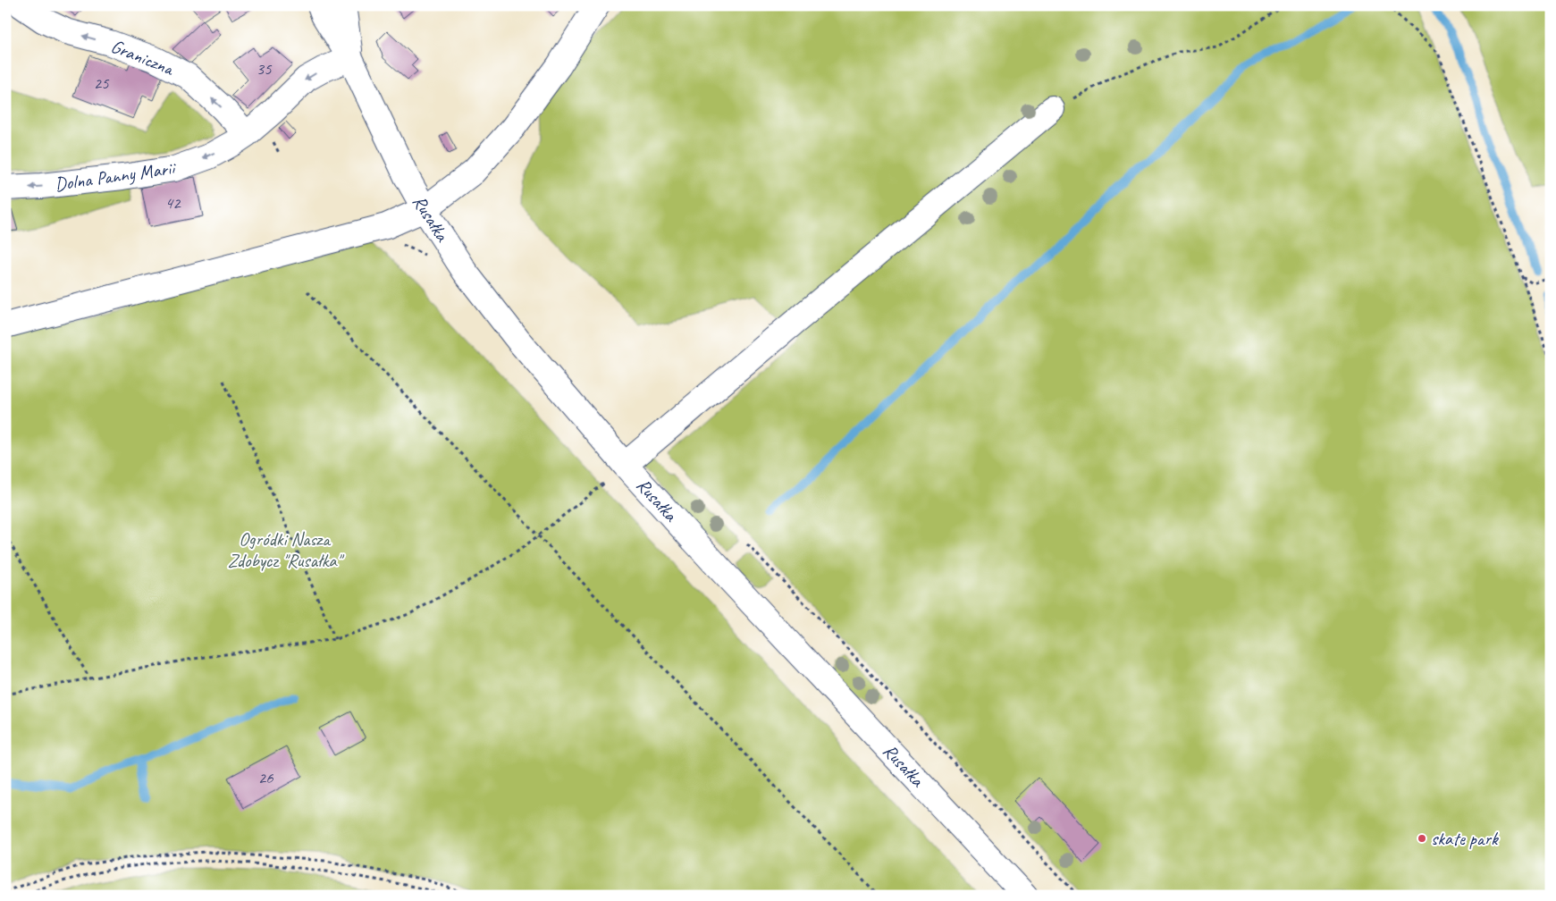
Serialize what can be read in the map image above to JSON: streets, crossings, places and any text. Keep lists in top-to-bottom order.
{
  "streets": {
    "street": ["Graniczna", "Dolna Panny Marii", "Rusałka"]
  },
  "crossings": [
    ["Graniczna", "Dolna Panny Marii"],
    ["Dolna Panny Marii", "Rusałka"]
  ],
  "one_way": ["Graniczna"],
  "parks": ["Ogródki Nasza Zdobycz \"Rusałka\""],
  "places": ["skate park"],
  "house_numbers": [
    "35",
    "25",
    "42",
    "26"
  ]
}
